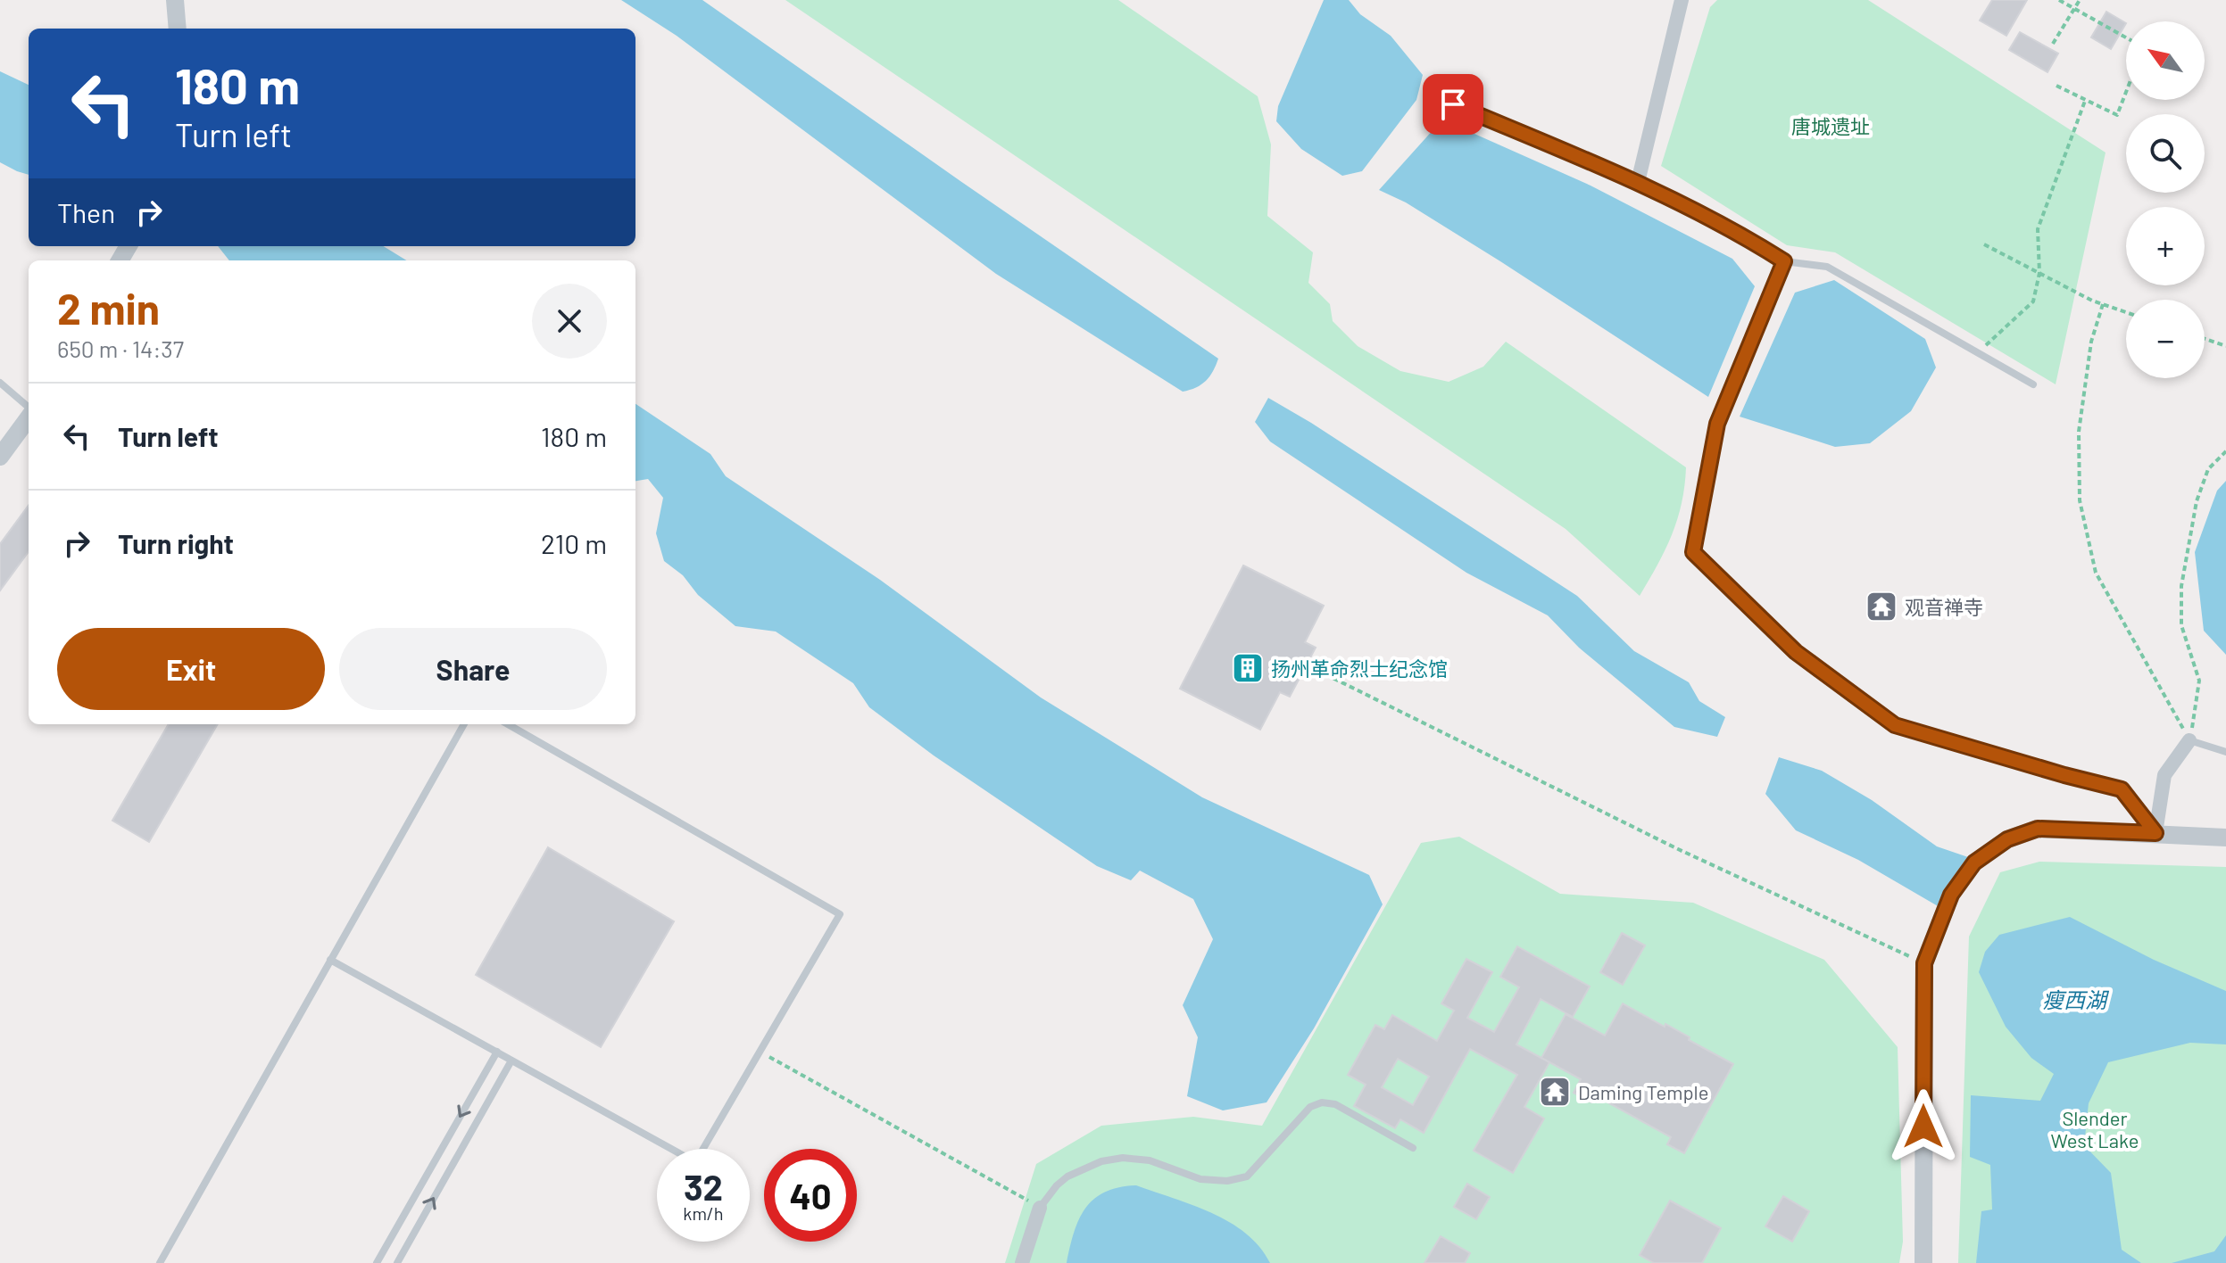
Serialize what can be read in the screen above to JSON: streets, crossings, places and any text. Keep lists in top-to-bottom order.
{
  "water": ["瘦西湖"],
  "parks": ["唐城遗址", "Slender West Lake"],
  "places": {
    "temple": ["观音禅寺", "Daming Temple"],
    "building": ["扬州革命烈士纪念馆"]
  },
  "north": "top left",
  "page": {
    "map_buttons": ["+", "−"],
    "turn": ["180 m", "Turn left"],
    "then": "Then",
    "heading": ["2 min", "650 m · 14:37"],
    "list": [
      {
        "name": "Turn left",
        "value": "180 m"
      },
      {
        "name": "Turn right",
        "value": "210 m"
      }
    ],
    "buttons": ["Exit", "Share"],
    "speed": "32 km/h",
    "limit": "40"
  }
}
